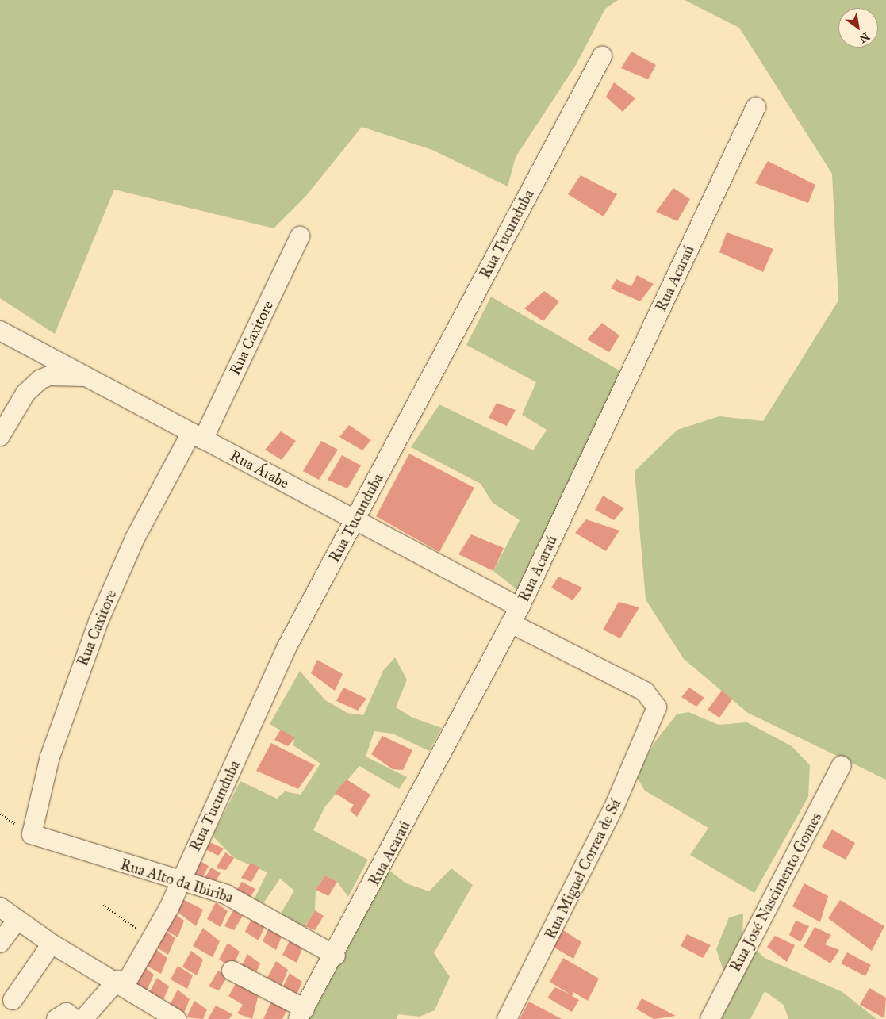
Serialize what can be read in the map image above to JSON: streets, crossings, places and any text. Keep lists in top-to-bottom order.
{
  "streets": {
    "street": [
      "Rua Tucunduba",
      "Rua Acaraú",
      "Rua Caxitore",
      "Rua Árabe",
      "Rua Miguel Correa de Sá",
      "Rua Alto da Ibiriba",
      "Rua José Nascimento Gomes"
    ]
  },
  "crossings": [
    ["Rua Tucunduba", "Rua Árabe"],
    ["Rua Tucunduba", "Rua Alto da Ibiriba"],
    ["Rua Acaraú", "Rua Árabe"],
    ["Rua Acaraú", "Rua Alto da Ibiriba"],
    ["Rua Caxitore", "Rua Árabe"],
    ["Rua Caxitore", "Rua Alto da Ibiriba"],
    ["Rua Árabe", "Rua Miguel Correa de Sá"]
  ],
  "north": "bottom right"
}
